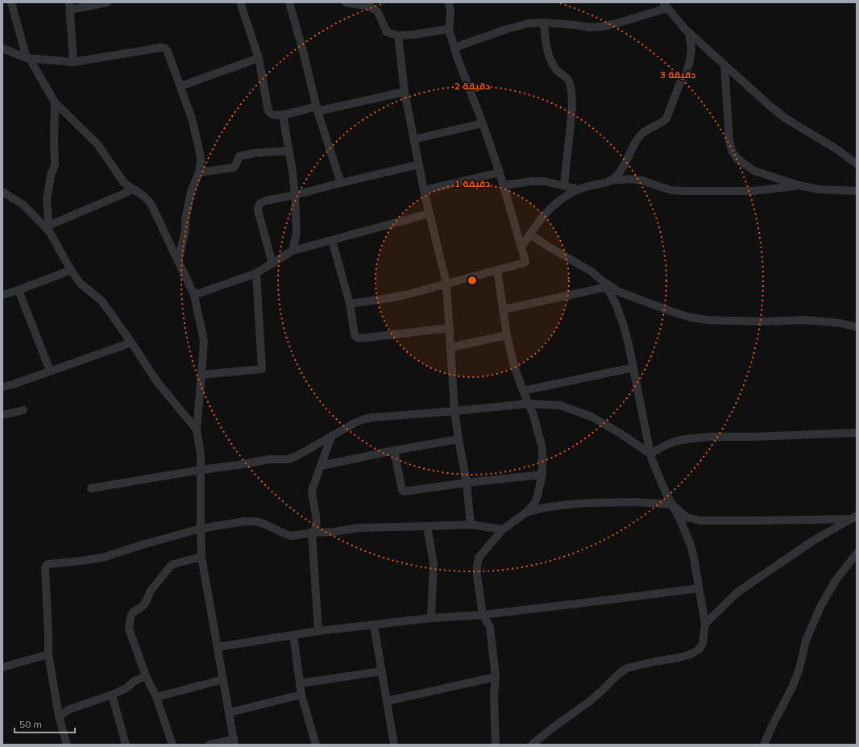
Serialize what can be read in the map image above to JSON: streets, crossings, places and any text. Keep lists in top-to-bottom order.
{
  "scale_bar": "50 m",
  "rings": ["3 دقيقة", "2 دقيقة", "1 دقيقة"]
}
